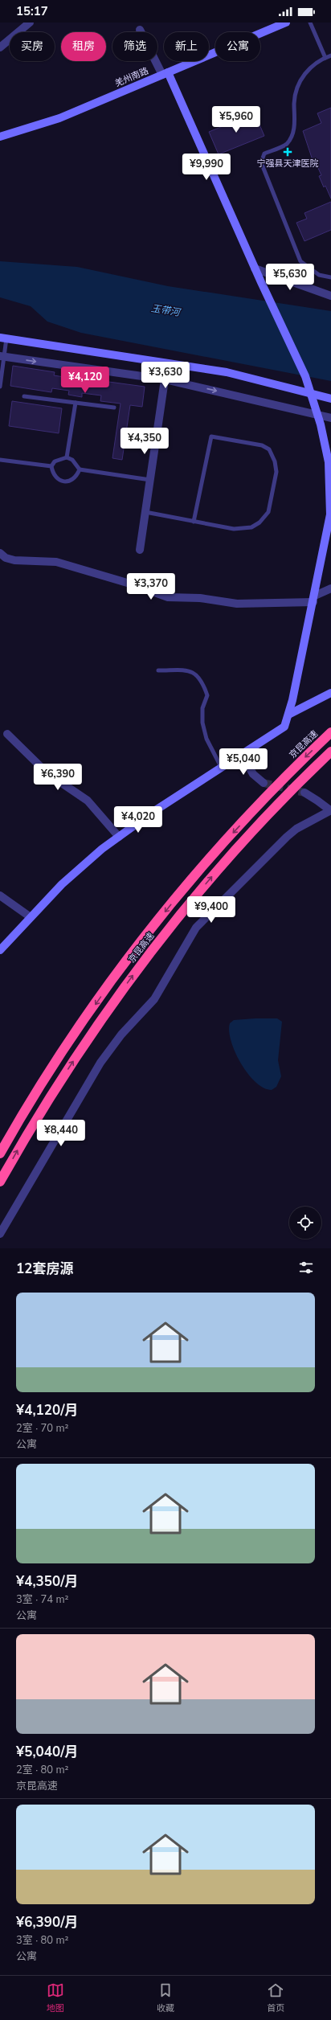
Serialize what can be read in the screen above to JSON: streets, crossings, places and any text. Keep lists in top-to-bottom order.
{
  "streets": {
    "highway": ["京昆高速"],
    "street": ["羌州南路"]
  },
  "water": ["玉带河"],
  "places": {
    "health": ["宁强县天津医院"]
  },
  "page": {
    "status": "15:17",
    "chip": [
      "买房",
      "租房",
      "筛选",
      "新上",
      "公寓"
    ],
    "price": [
      "¥5,960",
      "¥9,990",
      "¥5,630",
      "¥3,630",
      "¥4,120",
      "¥4,350",
      "¥3,370",
      "¥5,040",
      "¥6,390",
      "¥4,020",
      "¥9,400",
      "¥8,440"
    ],
    "heading": "12套房源",
    "list": [
      {
        "name": "¥4,120/月",
        "note": "2室 · 70 m² · 公寓"
      },
      {
        "name": "¥4,350/月",
        "note": "3室 · 74 m² · 公寓"
      },
      {
        "name": "¥5,040/月",
        "note": "2室 · 80 m² · 京昆高速"
      },
      {
        "name": "¥6,390/月",
        "note": "3室 · 80 m² · 公寓"
      }
    ],
    "tabs": ["地图", "收藏", "首页"]
  }
}
